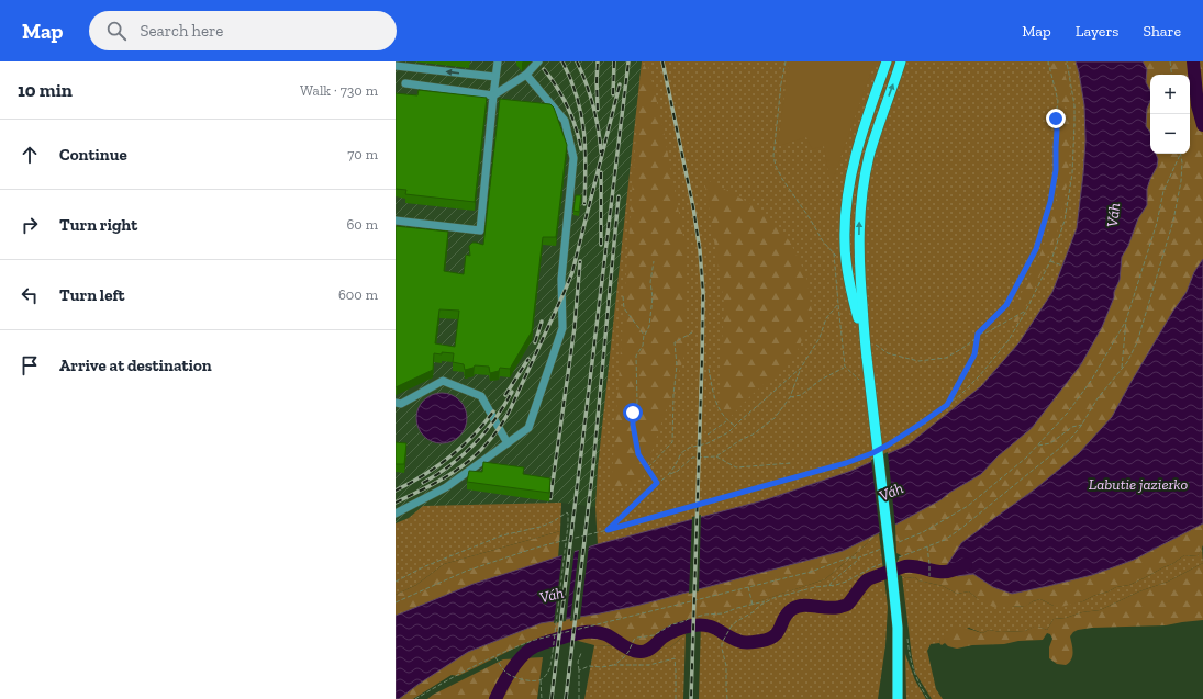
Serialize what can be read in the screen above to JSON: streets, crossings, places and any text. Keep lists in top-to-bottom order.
{
  "water": ["Váh", "Labutie jazierko"],
  "page": {
    "header": "Map",
    "search": "Search here",
    "nav": ["Map", "Layers", "Share"],
    "heading": ["10 min", "Walk · 730 m"],
    "map_buttons": ["+", "−"],
    "list": [
      ["Continue", "70 m"],
      ["Turn right", "60 m"],
      ["Turn left", "600 m"],
      "Arrive at destination"
    ]
  }
}
